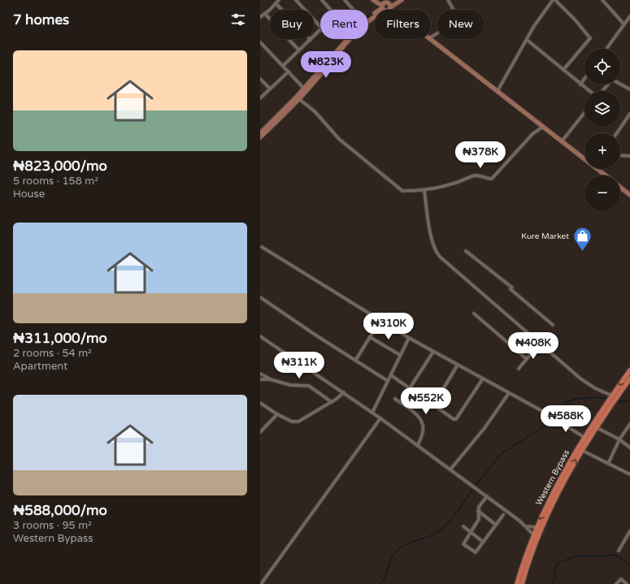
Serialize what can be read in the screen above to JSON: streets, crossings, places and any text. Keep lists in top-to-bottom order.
{
  "streets": {
    "main road": ["Western Bypass"]
  },
  "places": {
    "shop": ["Kure Market"]
  },
  "page": {
    "heading": "7 homes",
    "chip": [
      "Buy",
      "Rent",
      "Filters",
      "New"
    ],
    "list": [
      {
        "name": "₦823,000/mo",
        "note": "5 rooms · 158 m² · House"
      },
      {
        "name": "₦311,000/mo",
        "note": "2 rooms · 54 m² · Apartment"
      },
      {
        "name": "₦588,000/mo",
        "note": "3 rooms · 95 m² · Western Bypass"
      }
    ],
    "map_buttons": ["+", "−"],
    "price": [
      "₦823K",
      "₦378K",
      "₦310K",
      "₦408K",
      "₦311K",
      "₦552K",
      "₦588K"
    ]
  }
}
